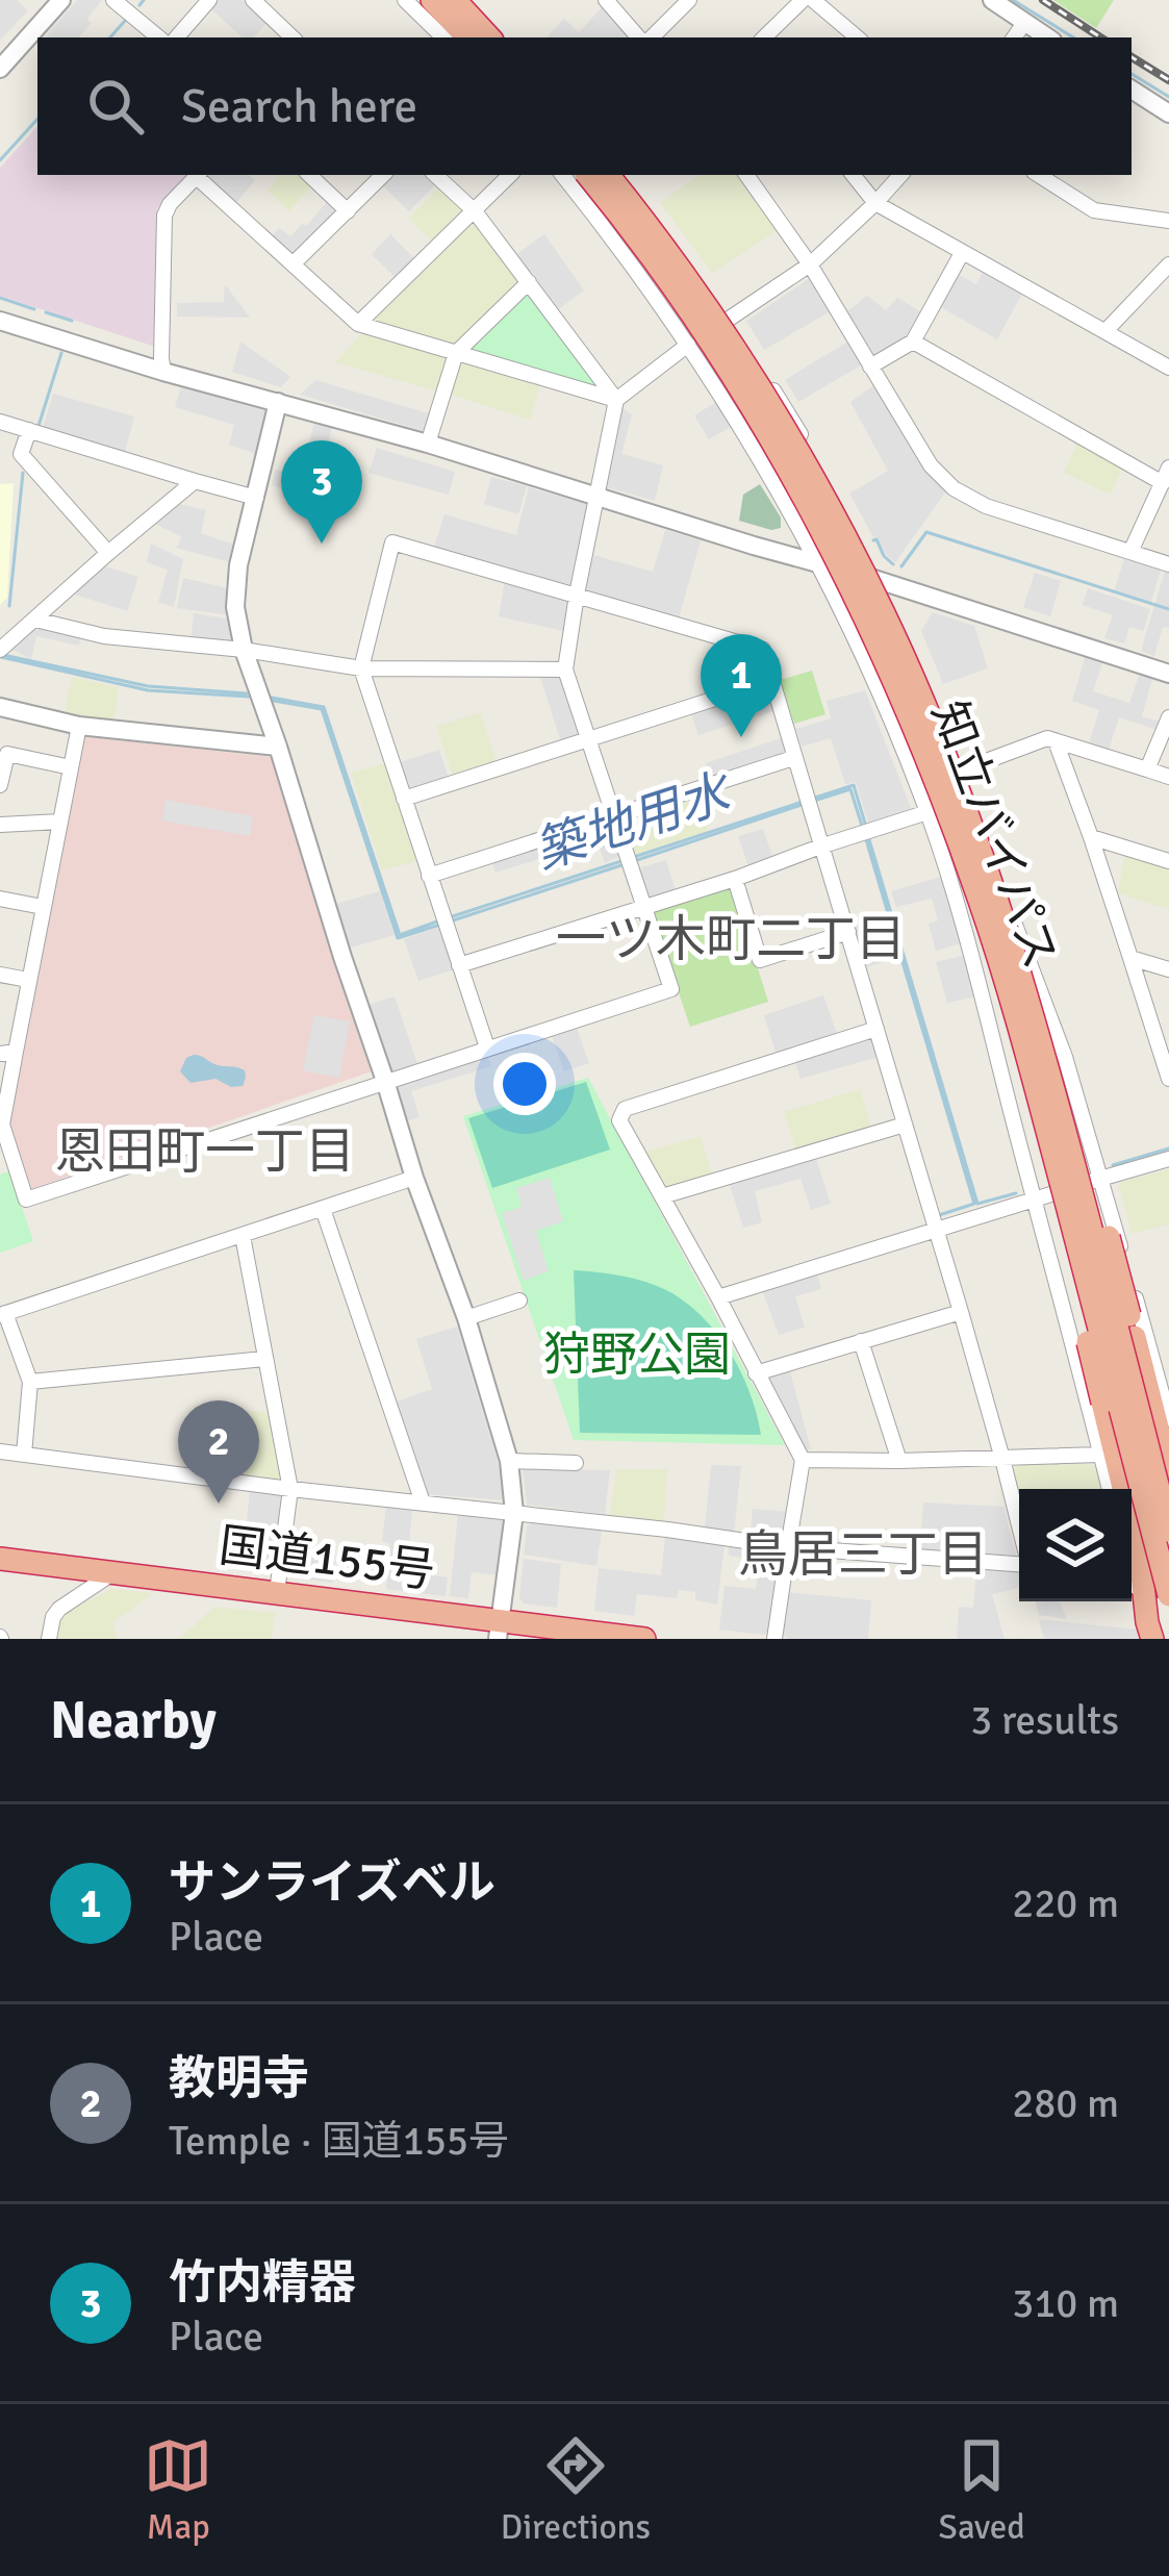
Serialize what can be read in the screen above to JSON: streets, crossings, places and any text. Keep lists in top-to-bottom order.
{
  "streets": {
    "highway": ["知立バイパス", "国道155号"]
  },
  "districts": ["一ツ木町二丁目", "恩田町一丁目", "鳥居三丁目"],
  "water": ["築地用水"],
  "parks": ["狩野公園"],
  "page": {
    "search": "Search here",
    "pins": ["3", "1", "2"],
    "heading": ["Nearby", "3 results"],
    "list": [
      {
        "mark": "1",
        "name": "サンライズベル",
        "note": "Place",
        "value": "220 m"
      },
      {
        "mark": "2",
        "name": "教明寺",
        "note": "Temple · 国道155号",
        "value": "280 m"
      },
      {
        "mark": "3",
        "name": "竹内精器",
        "note": "Place",
        "value": "310 m"
      }
    ],
    "nav": ["Map", "Directions", "Saved"]
  }
}
